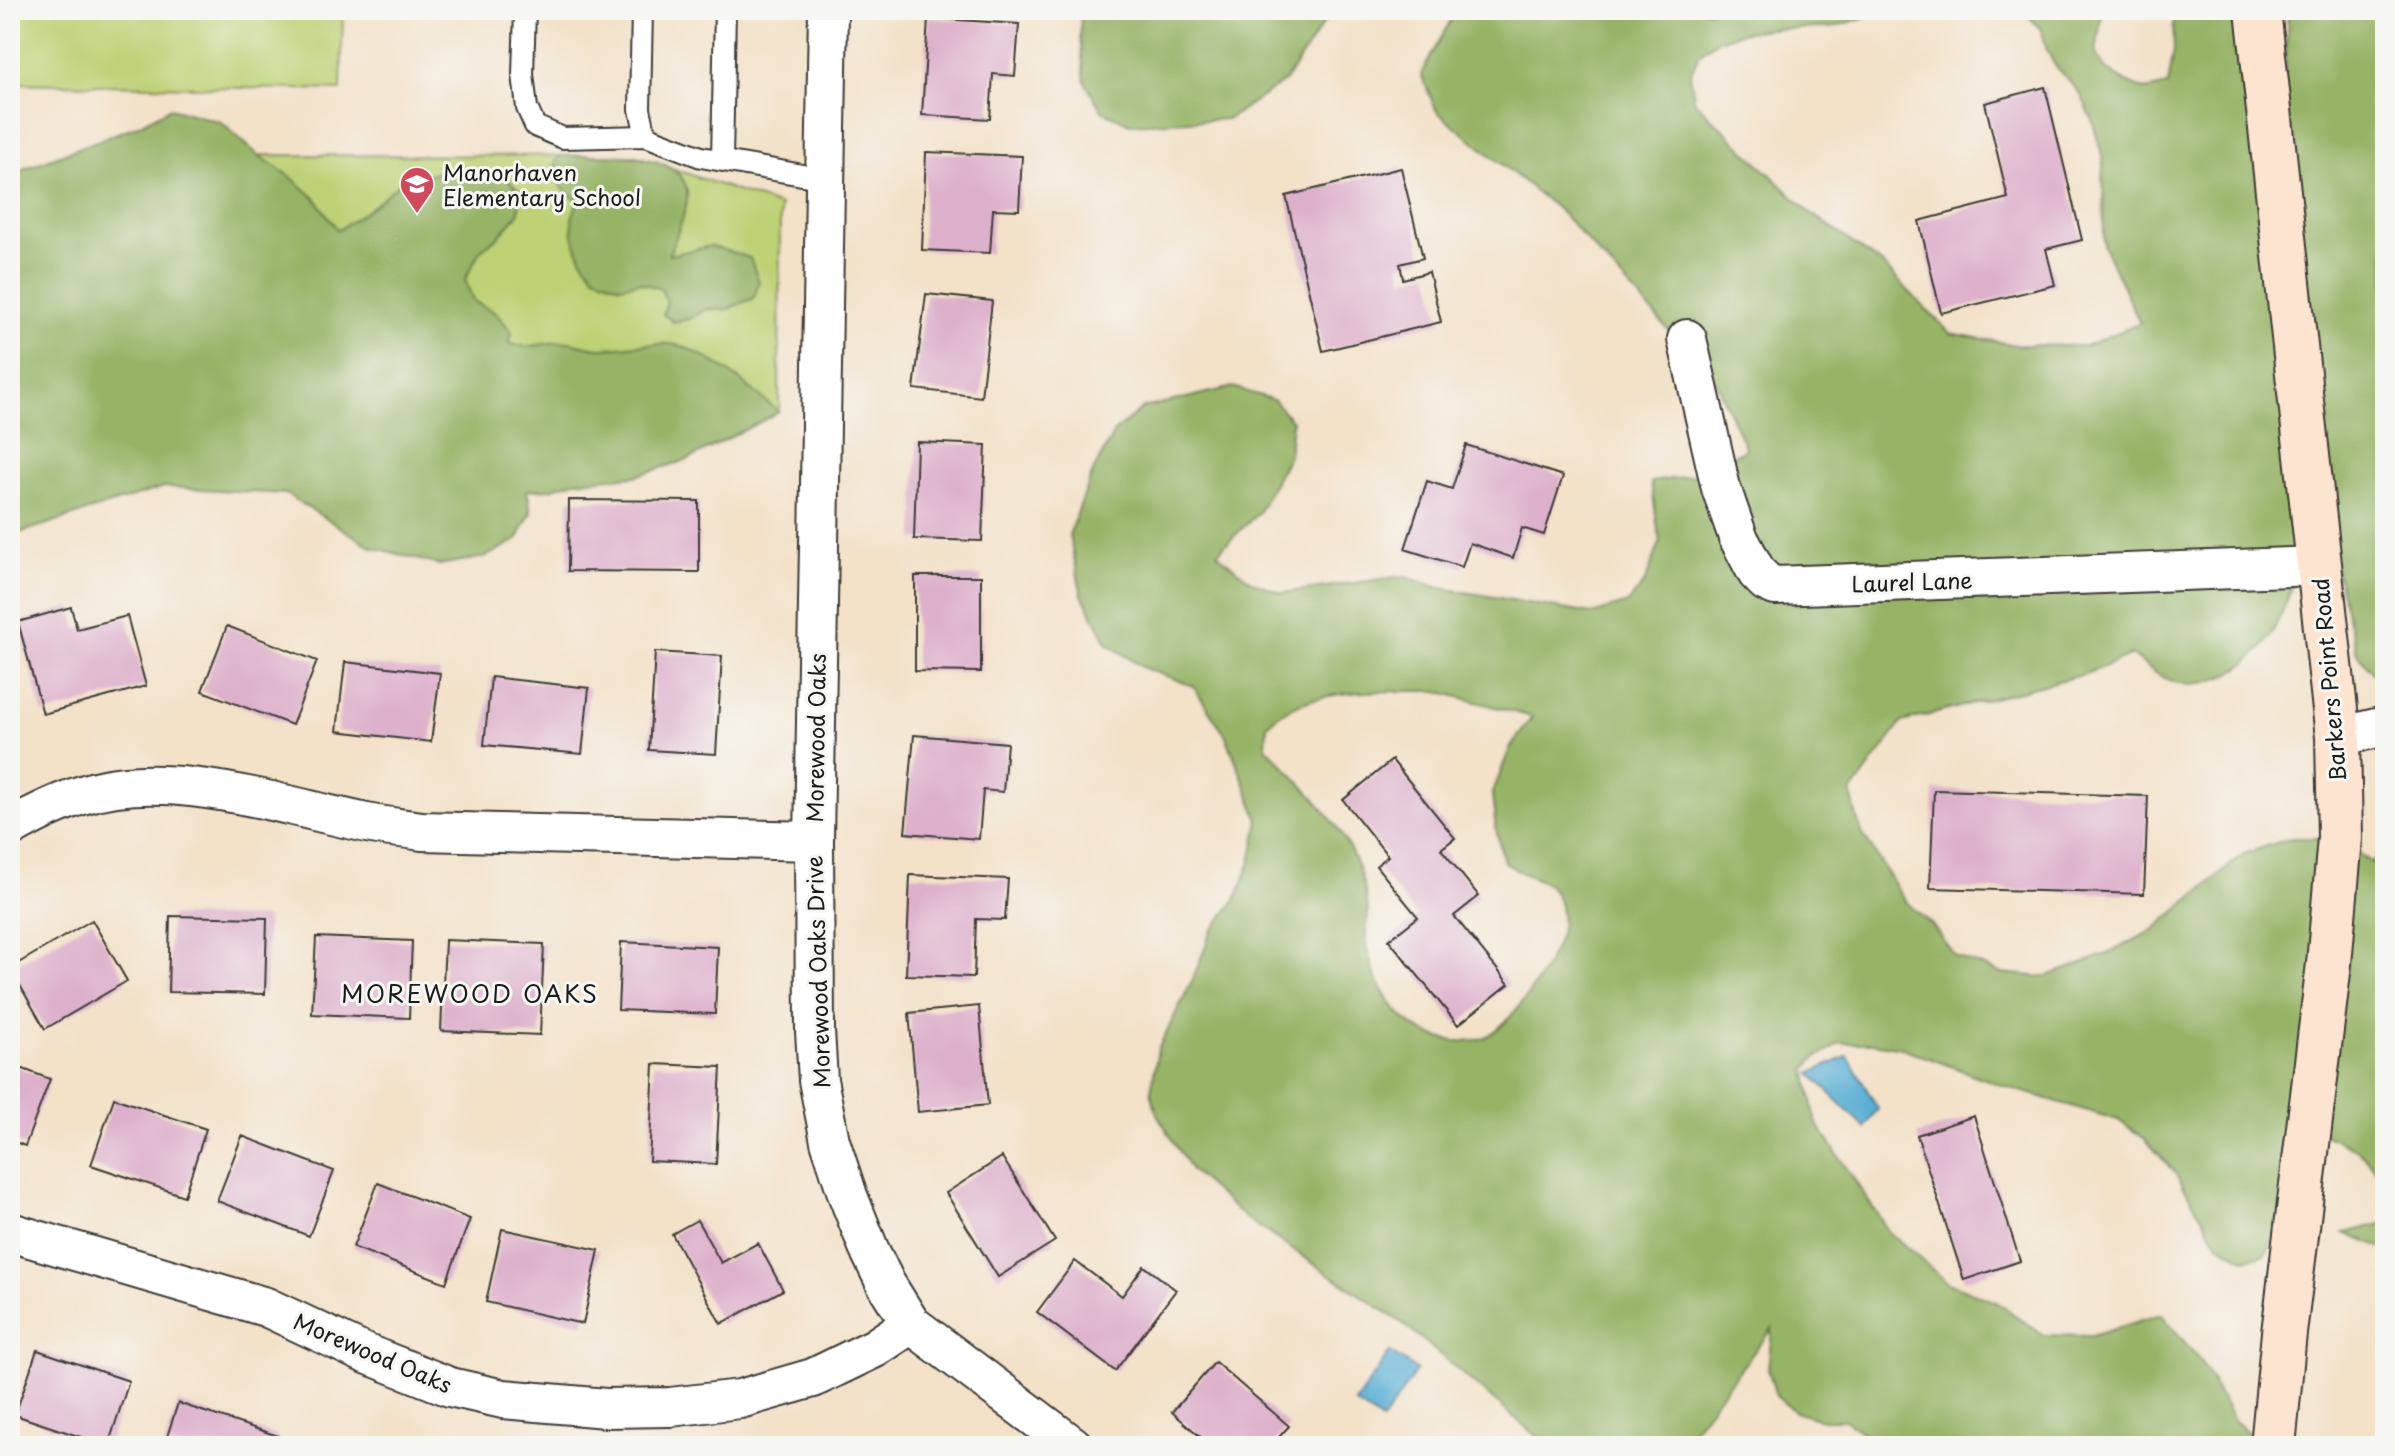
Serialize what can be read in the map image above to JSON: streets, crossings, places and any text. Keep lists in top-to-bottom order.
{
  "streets": {
    "street": [
      "Laurel Lane",
      "Barkers Point Road",
      "Morewood Oaks",
      "Morewood Oaks Drive"
    ]
  },
  "crossings": [
    ["Laurel Lane", "Barkers Point Road"],
    ["Morewood Oaks", "Morewood Oaks Drive"]
  ],
  "districts": ["MOREWOOD OAKS"],
  "places": {
    "school or university": ["Manorhaven Elementary School"]
  }
}
